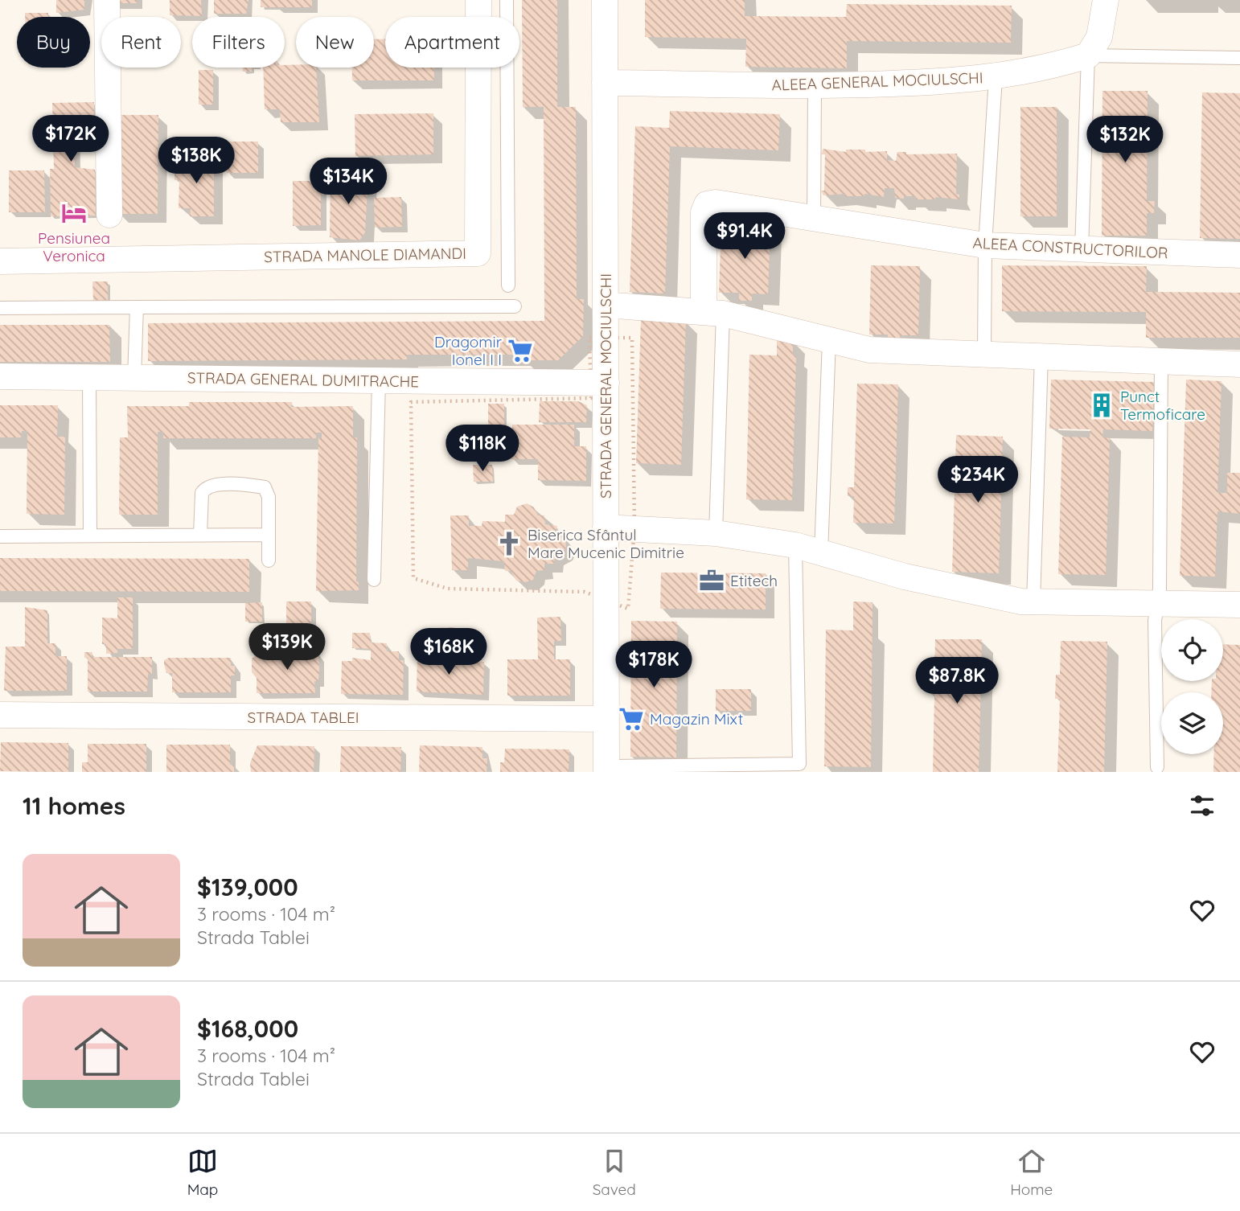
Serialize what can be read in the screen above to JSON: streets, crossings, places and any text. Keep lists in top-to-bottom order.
{
  "streets": {
    "street": [
      "ALEEA GENERAL MOCIULSCHI",
      "ALEEA CONSTRUCTORILOR",
      "STRADA MANOLE DIAMANDI",
      "STRADA GENERAL DUMITRACHE",
      "STRADA GENERAL MOCIULSCHI",
      "STRADA TABLEI"
    ]
  },
  "crossings": [
    ["ALEEA GENERAL MOCIULSCHI", "STRADA GENERAL MOCIULSCHI"],
    ["STRADA GENERAL DUMITRACHE", "STRADA GENERAL MOCIULSCHI"],
    ["STRADA GENERAL MOCIULSCHI", "STRADA TABLEI"]
  ],
  "places": {
    "hotel": ["Pensiunea Veronica"],
    "supermarket": ["Dragomir Ionel I I", "Magazin Mixt"],
    "building": ["Punct Termoficare"],
    "church": ["Biserica Sfântul Mare Mucenic Dimitrie"],
    "office": ["Etitech"]
  },
  "page": {
    "chip": [
      "Buy",
      "Rent",
      "Filters",
      "New",
      "Apartment"
    ],
    "price": [
      "$172K",
      "$132K",
      "$138K",
      "$134K",
      "$91.4K",
      "$118K",
      "$234K",
      "$139K",
      "$168K",
      "$178K",
      "$87.8K"
    ],
    "heading": "11 homes",
    "list": [
      {
        "name": "$139,000",
        "note": "3 rooms · 104 m² · Strada Tablei"
      },
      {
        "name": "$168,000",
        "note": "3 rooms · 104 m² · Strada Tablei"
      }
    ],
    "tabs": ["Map", "Saved", "Home"]
  }
}
